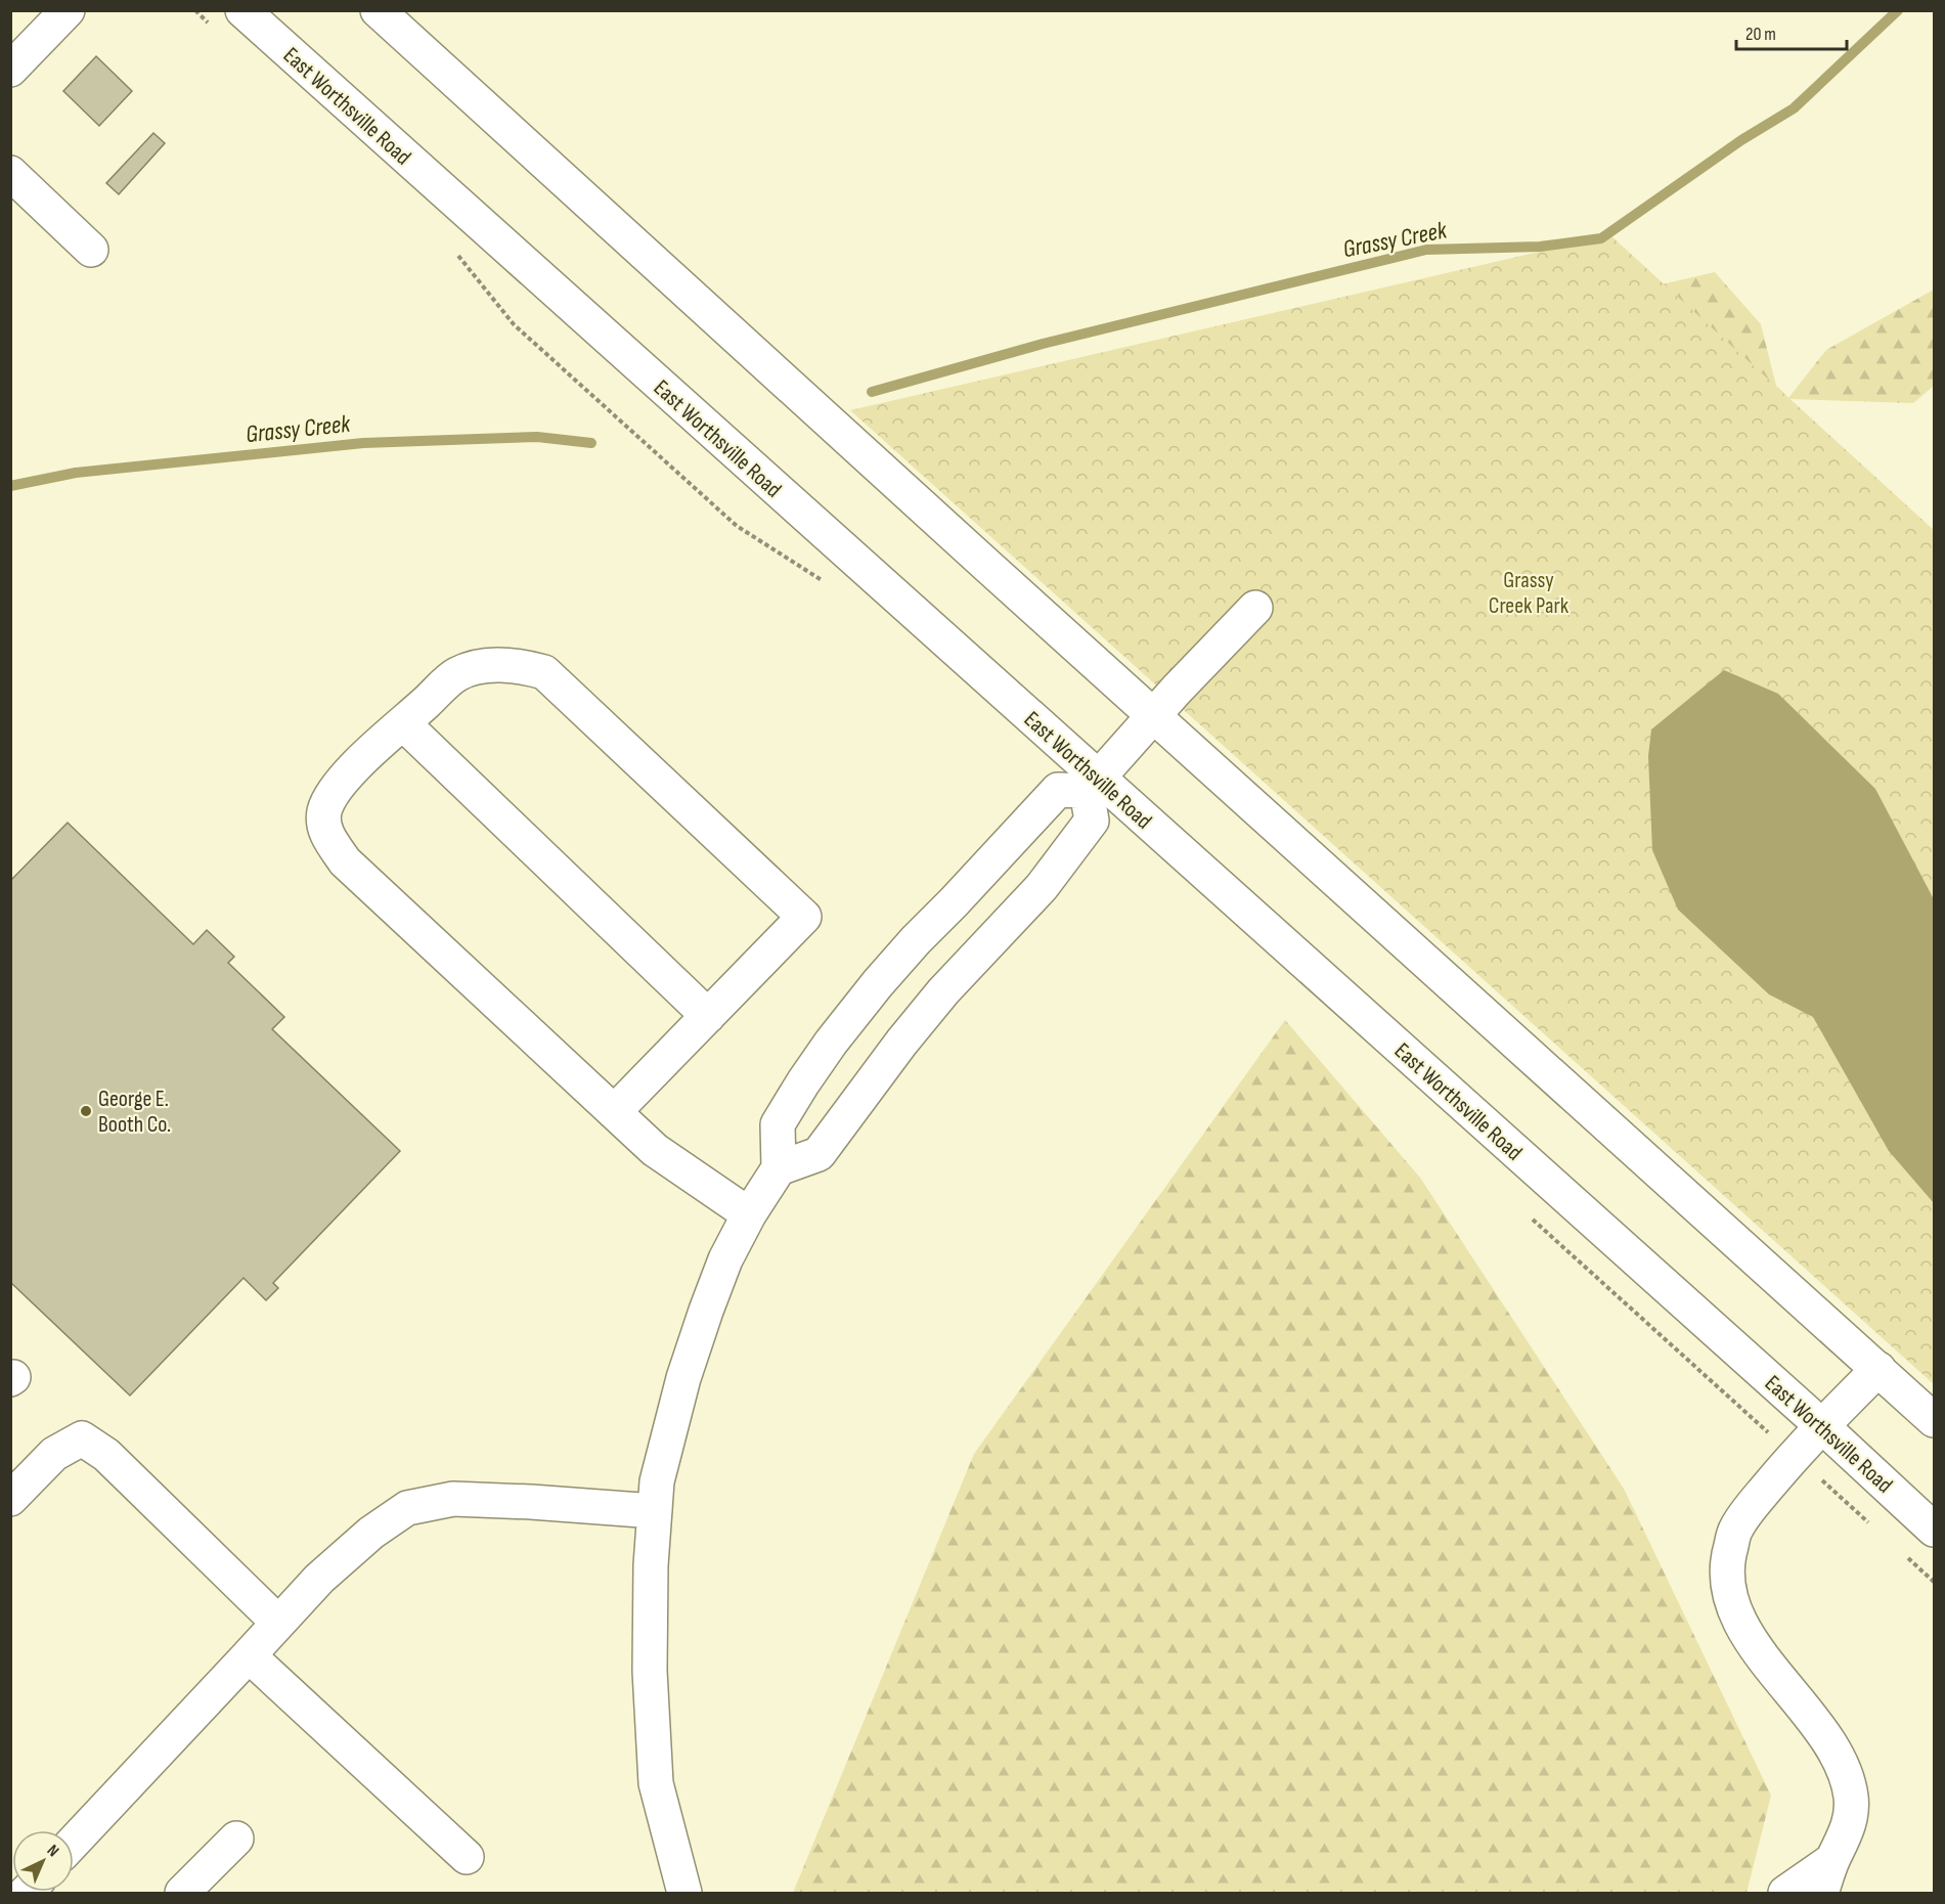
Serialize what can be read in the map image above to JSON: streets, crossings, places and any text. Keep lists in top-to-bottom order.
{
  "streets": {
    "main road": ["East Worthsville Road"]
  },
  "water": ["Grassy Creek"],
  "parks": ["Grassy Creek Park"],
  "places": ["George E. Booth Co."],
  "scale_bar": "20 m",
  "north": "top right"
}
